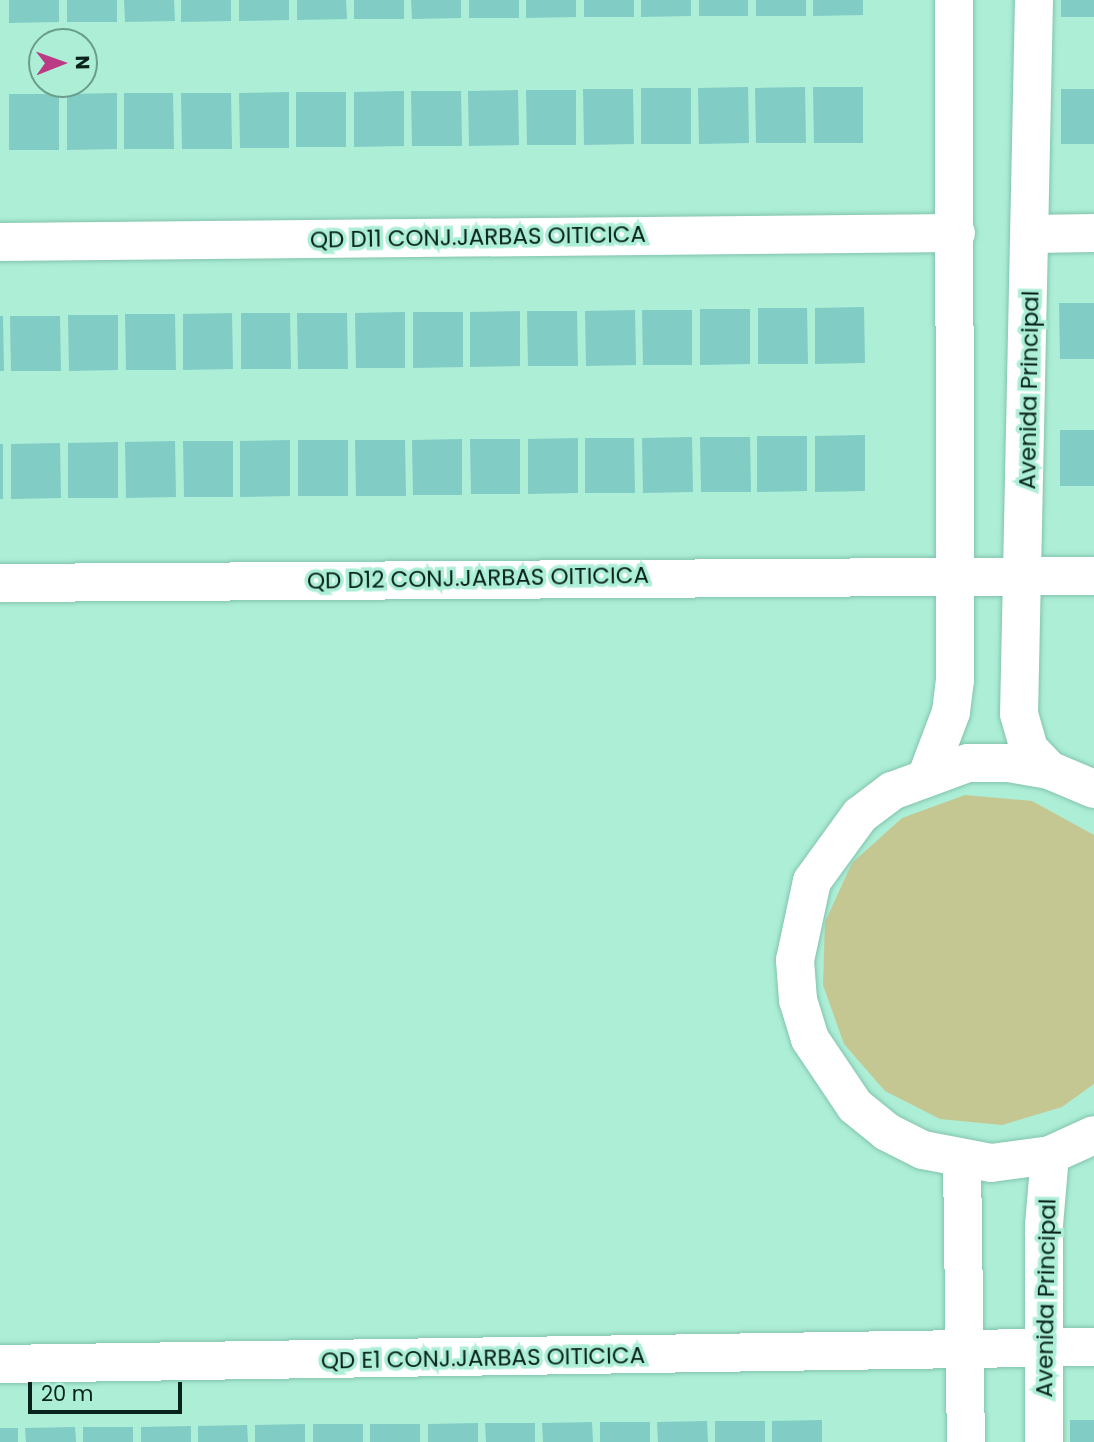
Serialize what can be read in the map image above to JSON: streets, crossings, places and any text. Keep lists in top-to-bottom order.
{
  "streets": {
    "street": [
      "QD D11 CONJ.JARBAS OITICICA",
      "Avenida Principal",
      "QD D12 CONJ.JARBAS OITICICA",
      "QD E1 CONJ.JARBAS OITICICA"
    ]
  },
  "crossings": [
    ["Avenida Principal", "QD D12 CONJ.JARBAS OITICICA"],
    ["Avenida Principal", "QD E1 CONJ.JARBAS OITICICA"]
  ],
  "scale_bar": "20 m",
  "north": "right"
}
